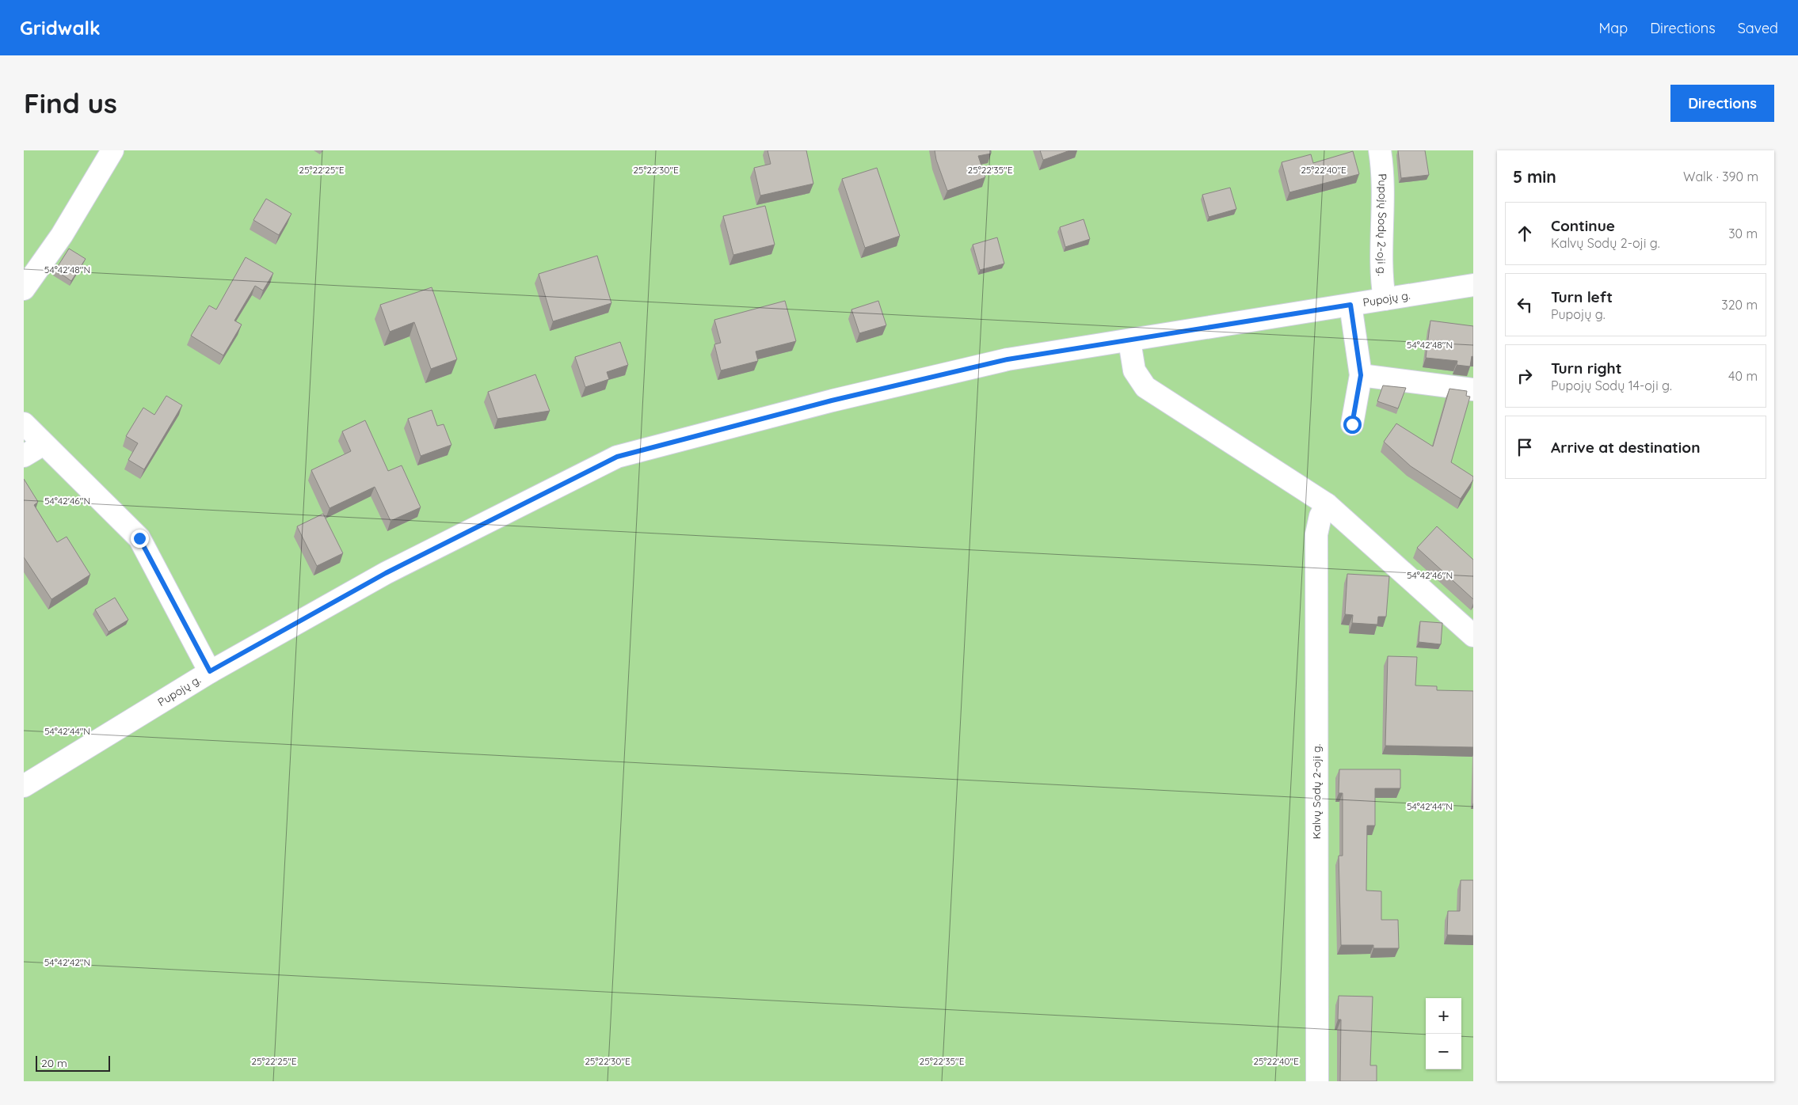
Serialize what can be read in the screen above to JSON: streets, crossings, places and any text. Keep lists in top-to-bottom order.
{
  "streets": {
    "street": ["Pupojų Sodų 2-oji g.", "Pupojų g.", "Kalvų Sodų 2-oji g."]
  },
  "crossings": [
    ["Pupojų Sodų 2-oji g.", "Pupojų g."]
  ],
  "scale_bar": "20 m",
  "page": {
    "header": "Gridwalk",
    "nav": ["Map", "Directions", "Saved"],
    "buttons": "Directions",
    "title": "Find us",
    "heading": ["5 min", "Walk · 390 m"],
    "list": [
      ["Continue", "Kalvų Sodų 2-oji g.", "30 m"],
      ["Turn left", "Pupojų g.", "320 m"],
      ["Turn right", "Pupojų Sodų 14-oji g.", "40 m"],
      "Arrive at destination"
    ],
    "map_buttons": ["+", "−"],
    "scale": "20 m"
  },
  "coordinates": [
    "25°22'25\"E",
    "25°22'30\"E",
    "25°22'35\"E",
    "25°22'40\"E",
    "54°42'48\"N",
    "54°42'46\"N",
    "54°42'44\"N",
    "54°42'42\"N"
  ]
}
